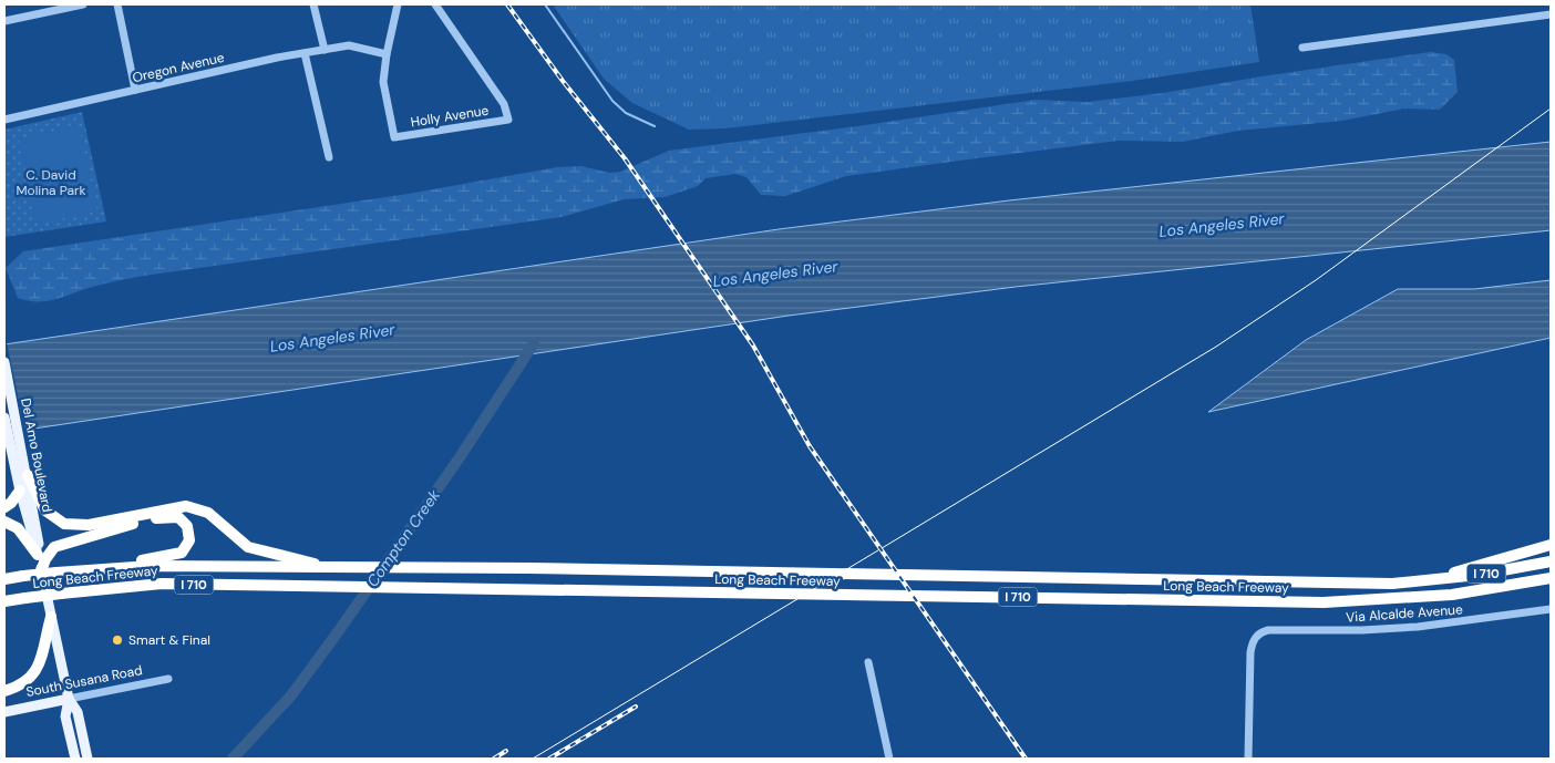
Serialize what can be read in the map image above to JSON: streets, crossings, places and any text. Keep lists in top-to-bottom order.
{
  "streets": {
    "highway": ["I 710", "Long Beach Freeway"],
    "main road": ["Del Amo Boulevard", "South Susana Road"],
    "street": ["Oregon Avenue", "Holly Avenue", "Via Alcalde Avenue"]
  },
  "crossings": [
    ["Oregon Avenue", "Holly Avenue"],
    ["Del Amo Boulevard", "South Susana Road"]
  ],
  "water": ["Los Angeles River", "Compton Creek"],
  "parks": ["C. David Molina Park"],
  "places": ["Smart & Final"]
}
